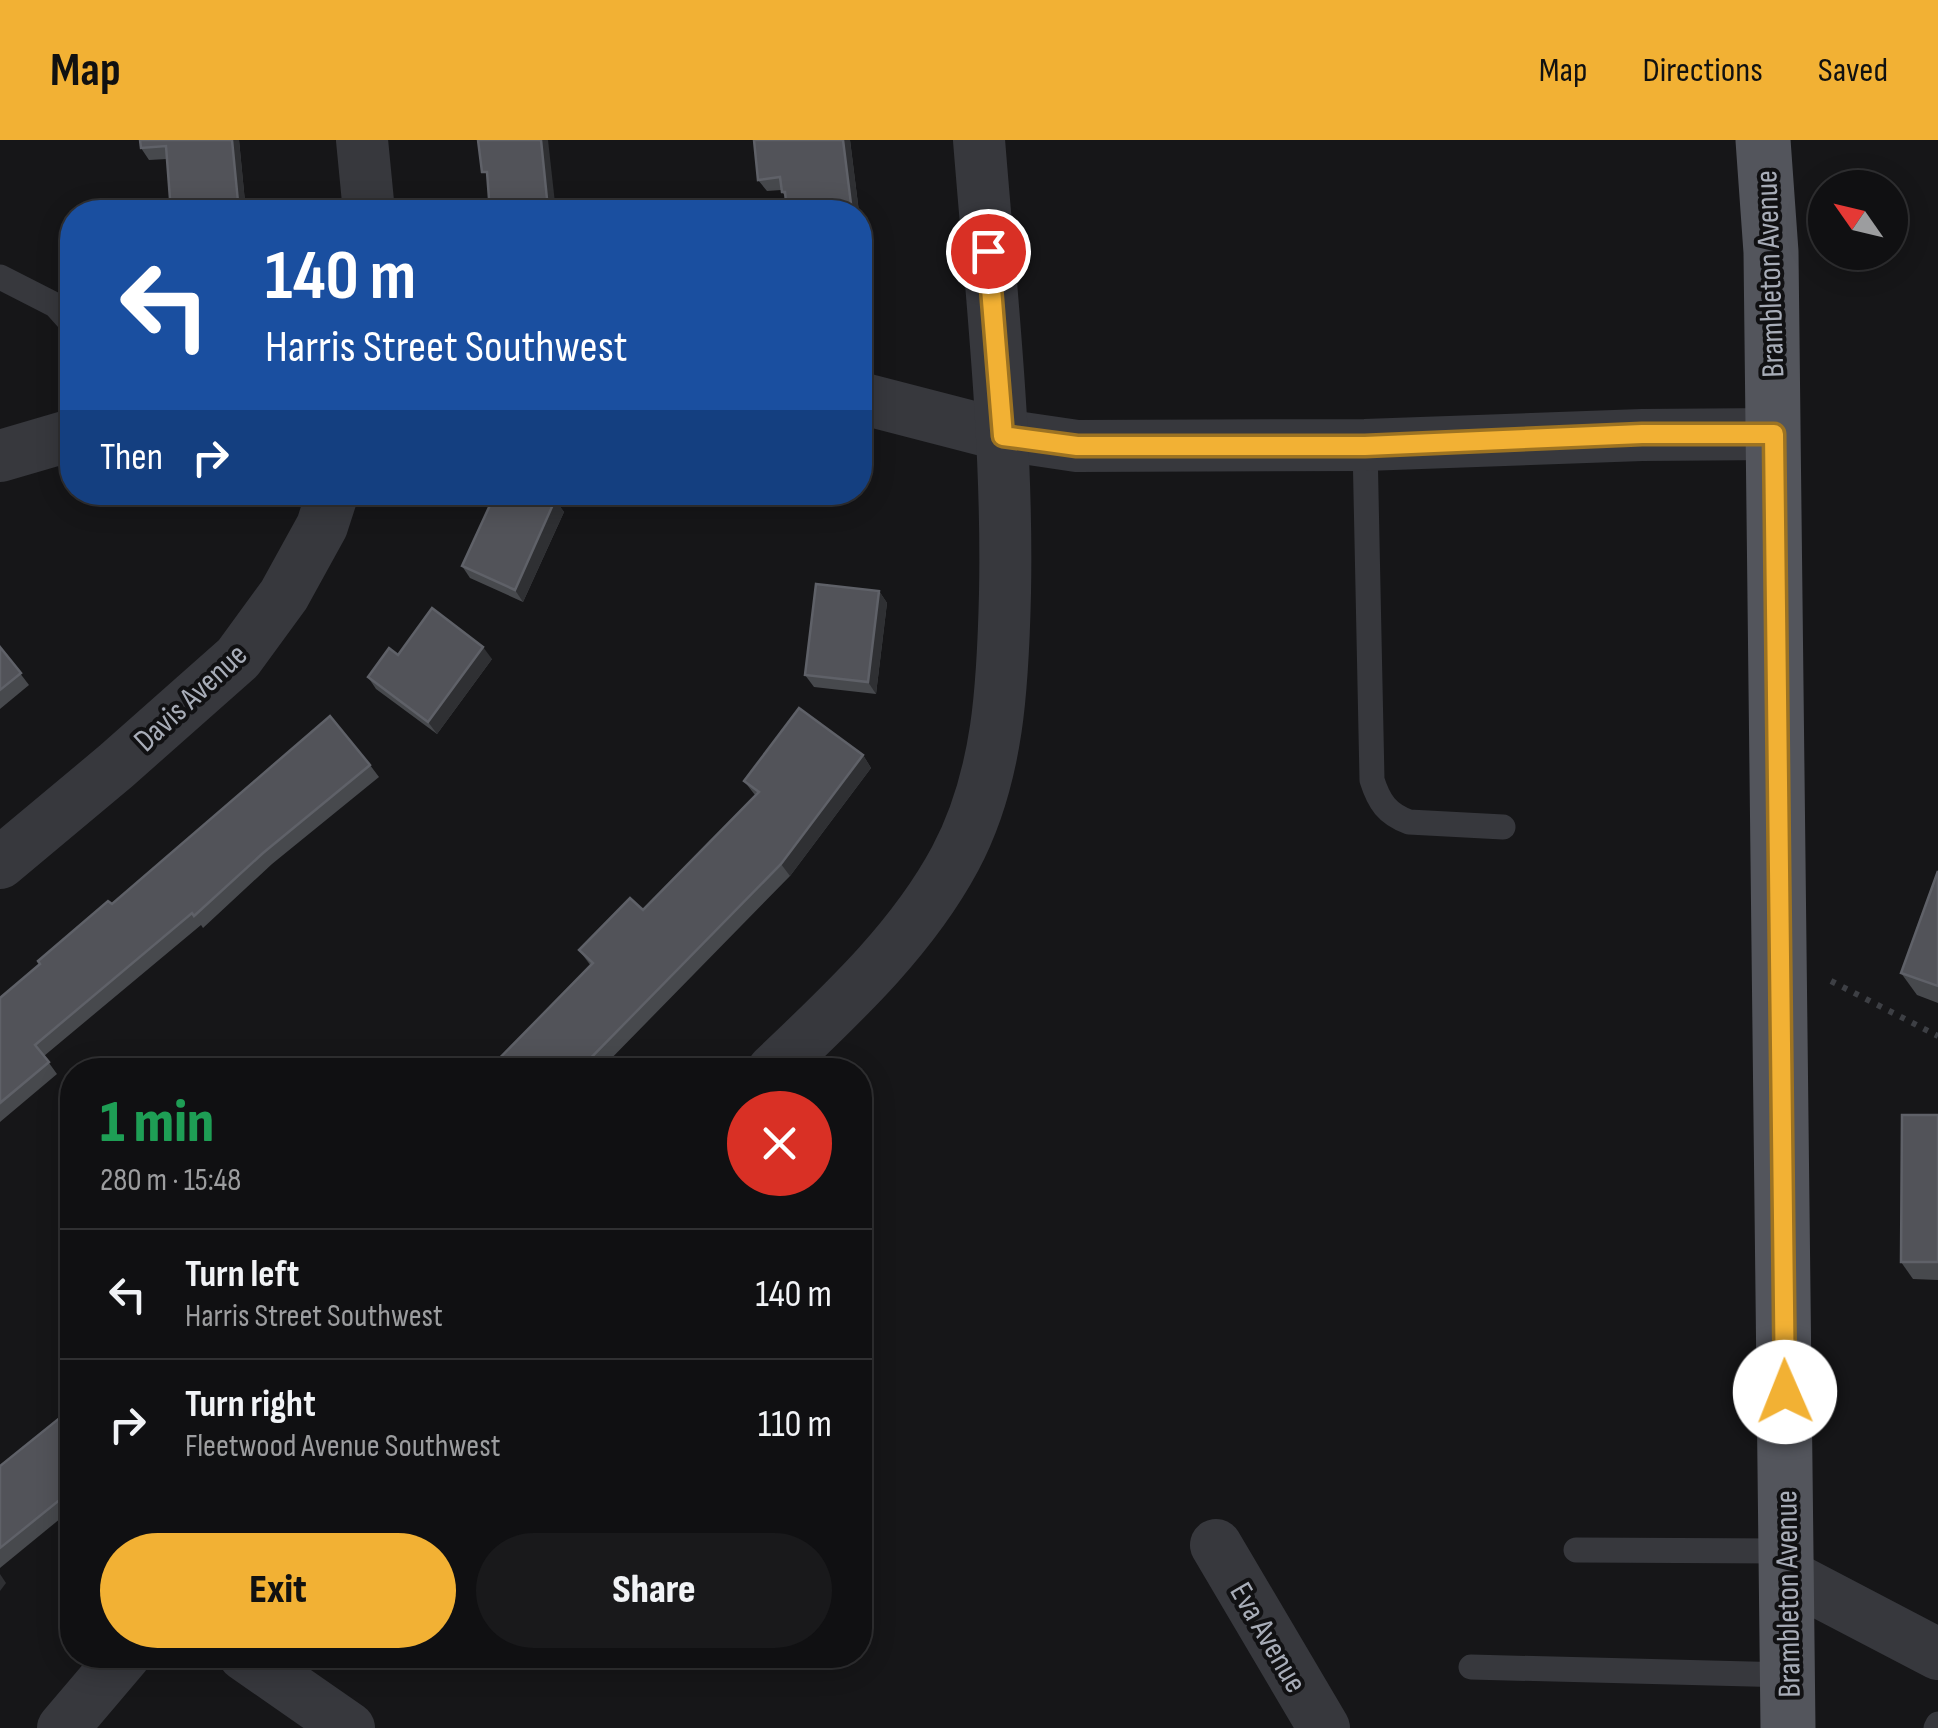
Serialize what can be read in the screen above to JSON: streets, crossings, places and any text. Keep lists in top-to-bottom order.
{
  "streets": {
    "main road": ["Brambleton Avenue"],
    "street": ["Davis Avenue", "Eva Avenue"]
  },
  "north": "top left",
  "page": {
    "header": "Map",
    "nav": ["Map", "Directions", "Saved"],
    "turn": ["140 m", "Harris Street Southwest"],
    "then": "Then",
    "heading": ["1 min", "280 m · 15:48"],
    "list": [
      {
        "name": "Turn left",
        "note": "Harris Street Southwest",
        "value": "140 m"
      },
      {
        "name": "Turn right",
        "note": "Fleetwood Avenue Southwest",
        "value": "110 m"
      }
    ],
    "buttons": ["Exit", "Share"]
  }
}
